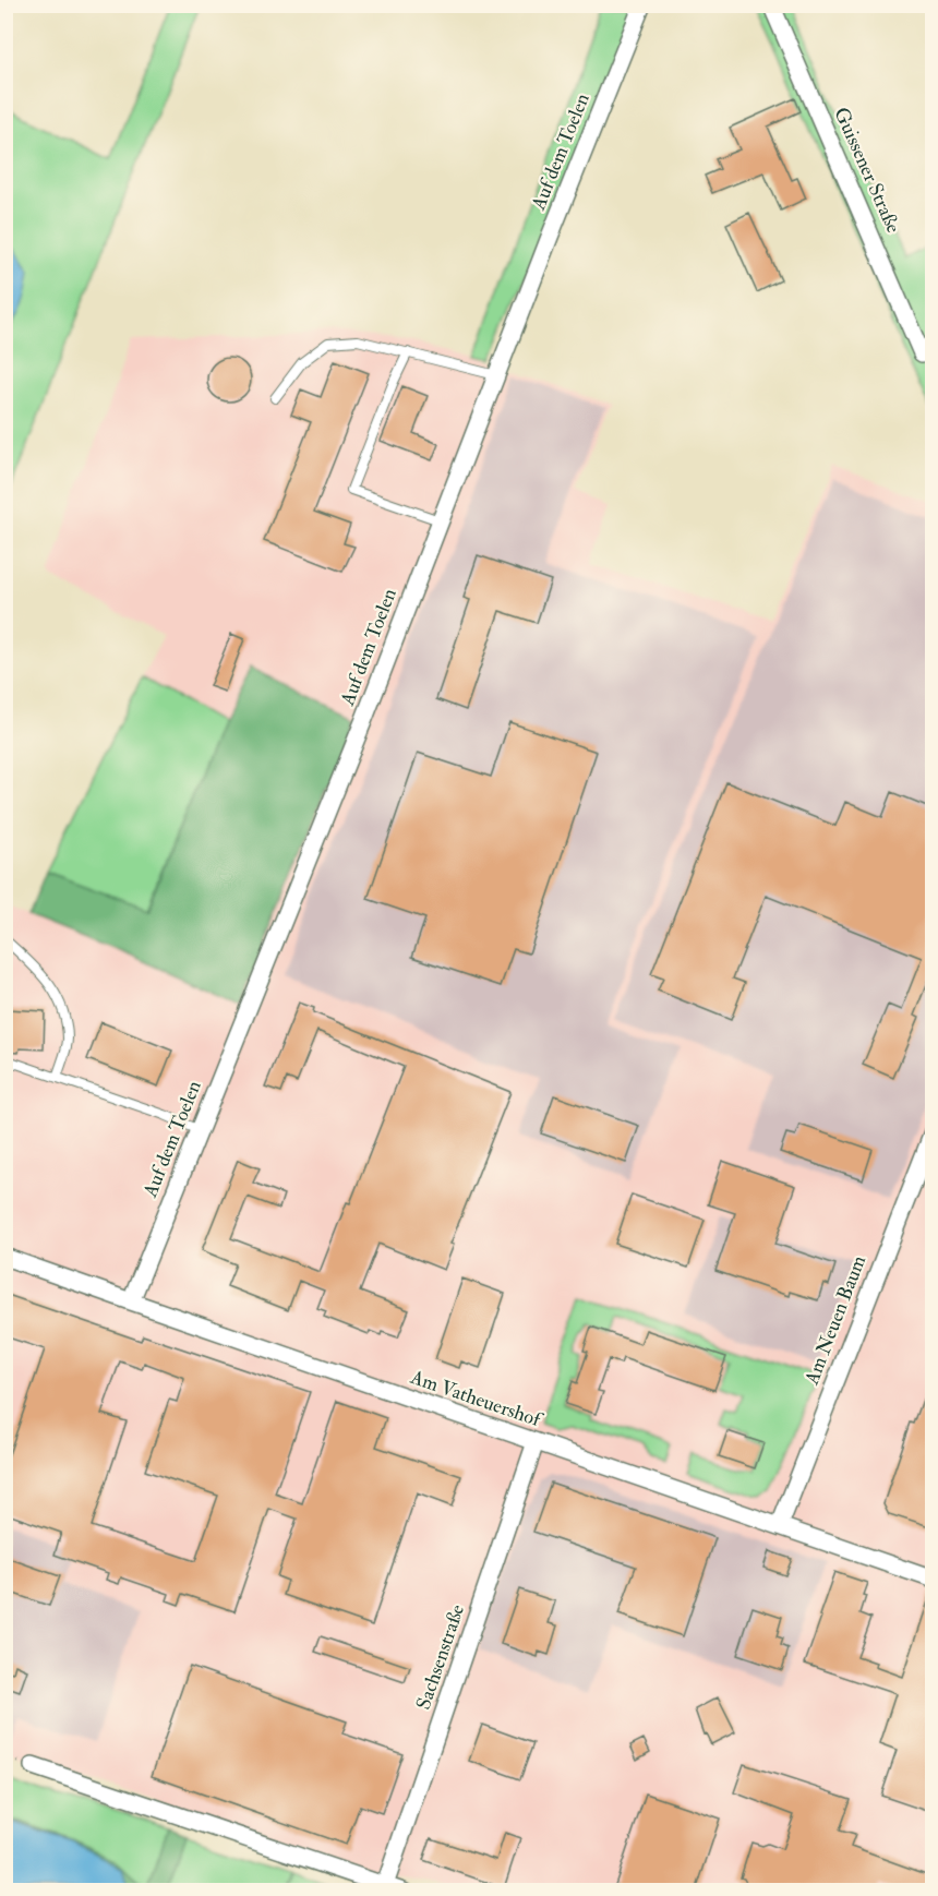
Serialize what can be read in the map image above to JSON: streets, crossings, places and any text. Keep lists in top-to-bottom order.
{
  "streets": {
    "street": [
      "Auf dem Toelen",
      "Guissener Straße",
      "Am Neuen Baum",
      "Am Vatheuershof",
      "Sachsenstraße"
    ]
  },
  "crossings": [
    ["Auf dem Toelen", "Am Vatheuershof"],
    ["Am Neuen Baum", "Am Vatheuershof"],
    ["Am Vatheuershof", "Sachsenstraße"]
  ]
}
